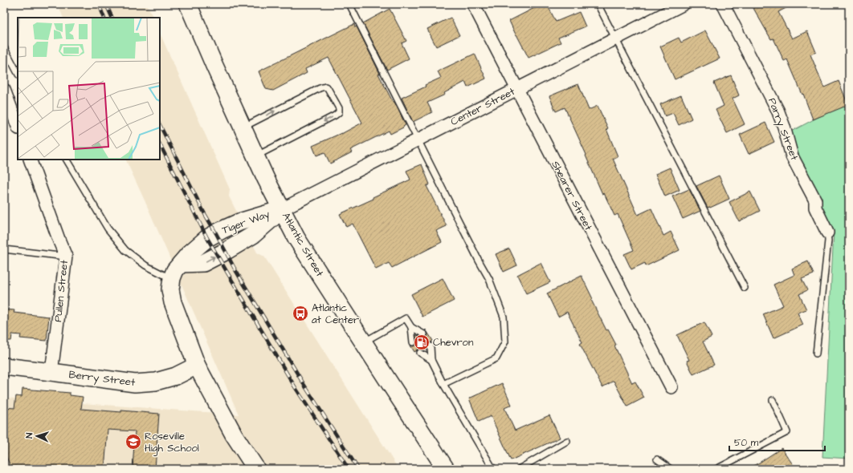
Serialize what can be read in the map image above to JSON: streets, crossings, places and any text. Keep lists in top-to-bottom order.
{
  "streets": {
    "street": [
      "Center Street",
      "Parry Street",
      "Shearer Street",
      "Tiger Way",
      "Atlantic Street",
      "Pullen Street",
      "Berry Street"
    ]
  },
  "crossings": [
    ["Center Street", "Shearer Street"],
    ["Center Street", "Tiger Way"],
    ["Center Street", "Atlantic Street"],
    ["Tiger Way", "Atlantic Street"],
    ["Tiger Way", "Berry Street"],
    ["Pullen Street", "Berry Street"]
  ],
  "places": {
    "bus stop": ["Atlantic at Center"],
    "fuel station": ["Chevron"],
    "school or university": ["Roseville High School"]
  },
  "scale_bar": "50 m",
  "north": "left"
}
